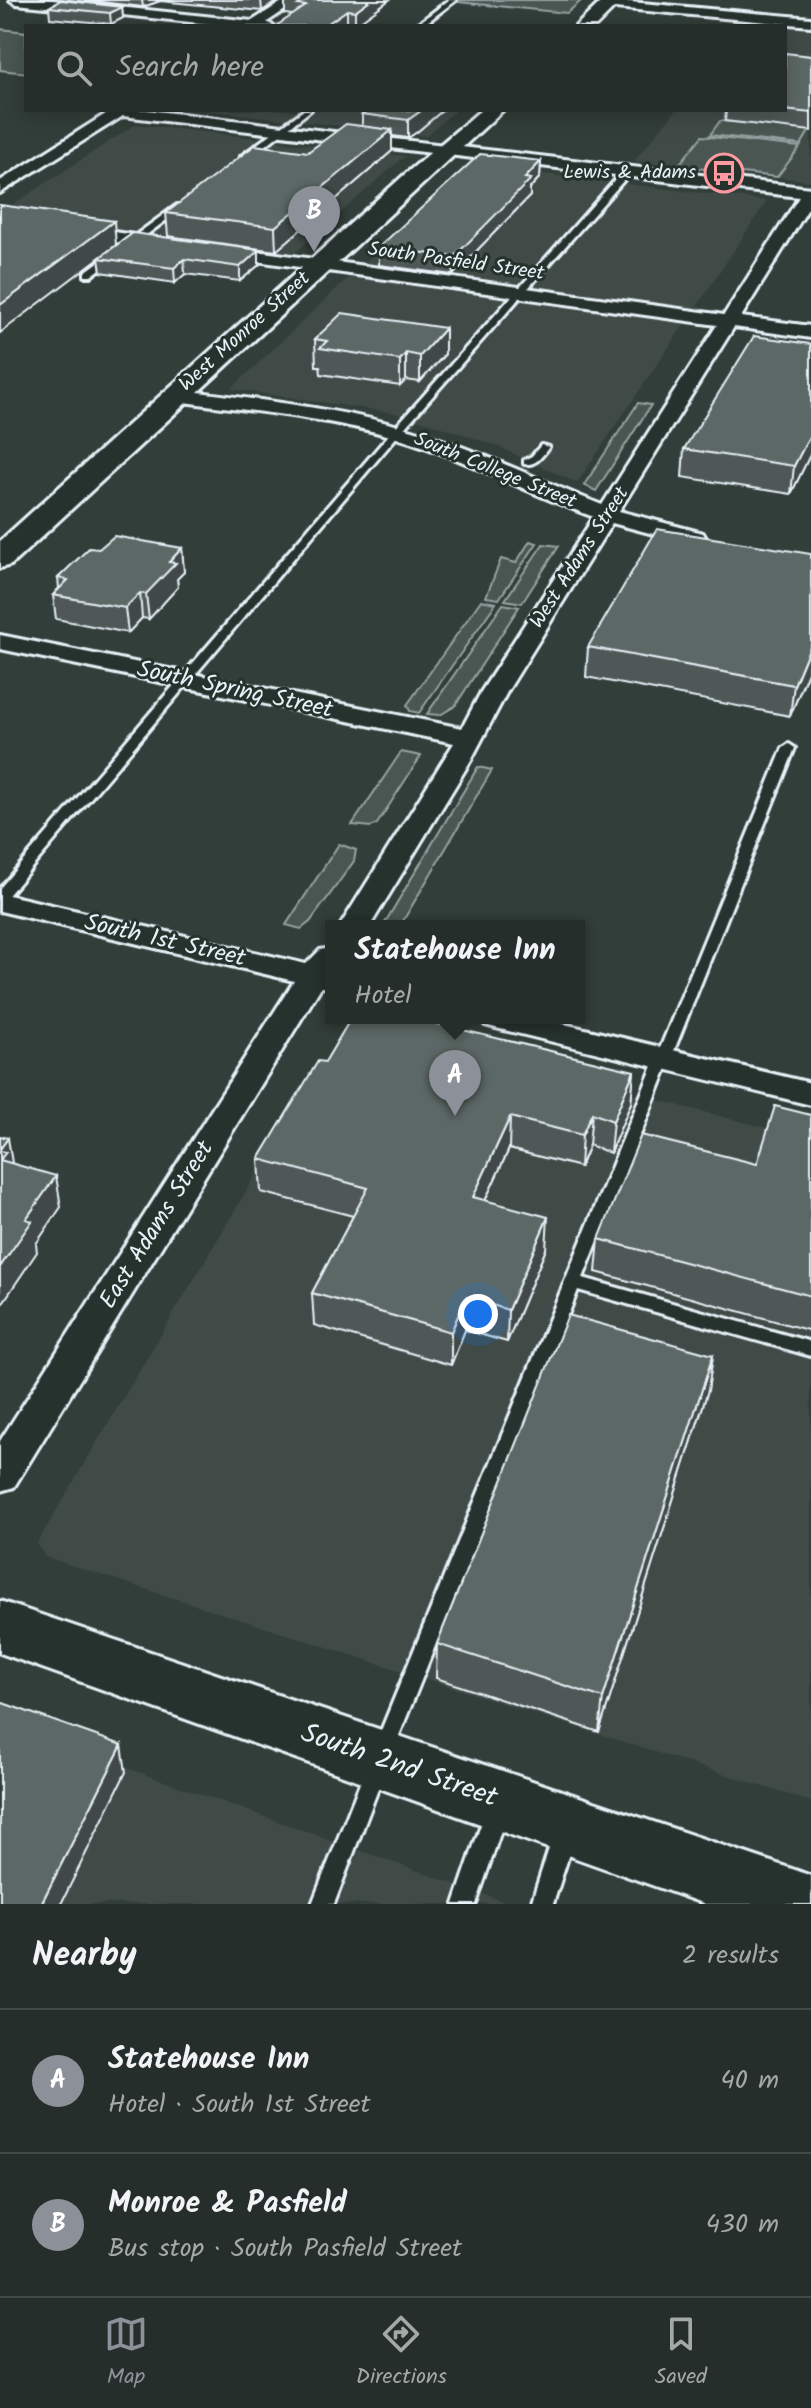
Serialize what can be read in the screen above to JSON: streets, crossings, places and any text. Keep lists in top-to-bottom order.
{
  "streets": {
    "street": [
      "South Pasfield Street",
      "West Monroe Street",
      "South College Street",
      "West Adams Street",
      "South Spring Street",
      "South 1st Street",
      "East Adams Street",
      "South 2nd Street"
    ]
  },
  "crossings": [
    ["South Pasfield Street", "West Monroe Street"],
    ["South Pasfield Street", "West Adams Street"],
    ["West Monroe Street", "South College Street"],
    ["South College Street", "West Adams Street"],
    ["West Adams Street", "South Spring Street"],
    ["South 1st Street", "East Adams Street"]
  ],
  "places": {
    "bus stop": ["Lewis & Adams"]
  },
  "page": {
    "search": "Search here",
    "pins": ["B", "A"],
    "popup": ["Statehouse Inn", "Hotel"],
    "heading": ["Nearby", "2 results"],
    "list": [
      {
        "mark": "A",
        "name": "Statehouse Inn",
        "note": "Hotel · South 1st Street",
        "value": "40 m"
      },
      {
        "mark": "B",
        "name": "Monroe & Pasfield",
        "note": "Bus stop · South Pasfield Street",
        "value": "430 m"
      }
    ],
    "nav": ["Map", "Directions", "Saved"]
  }
}
